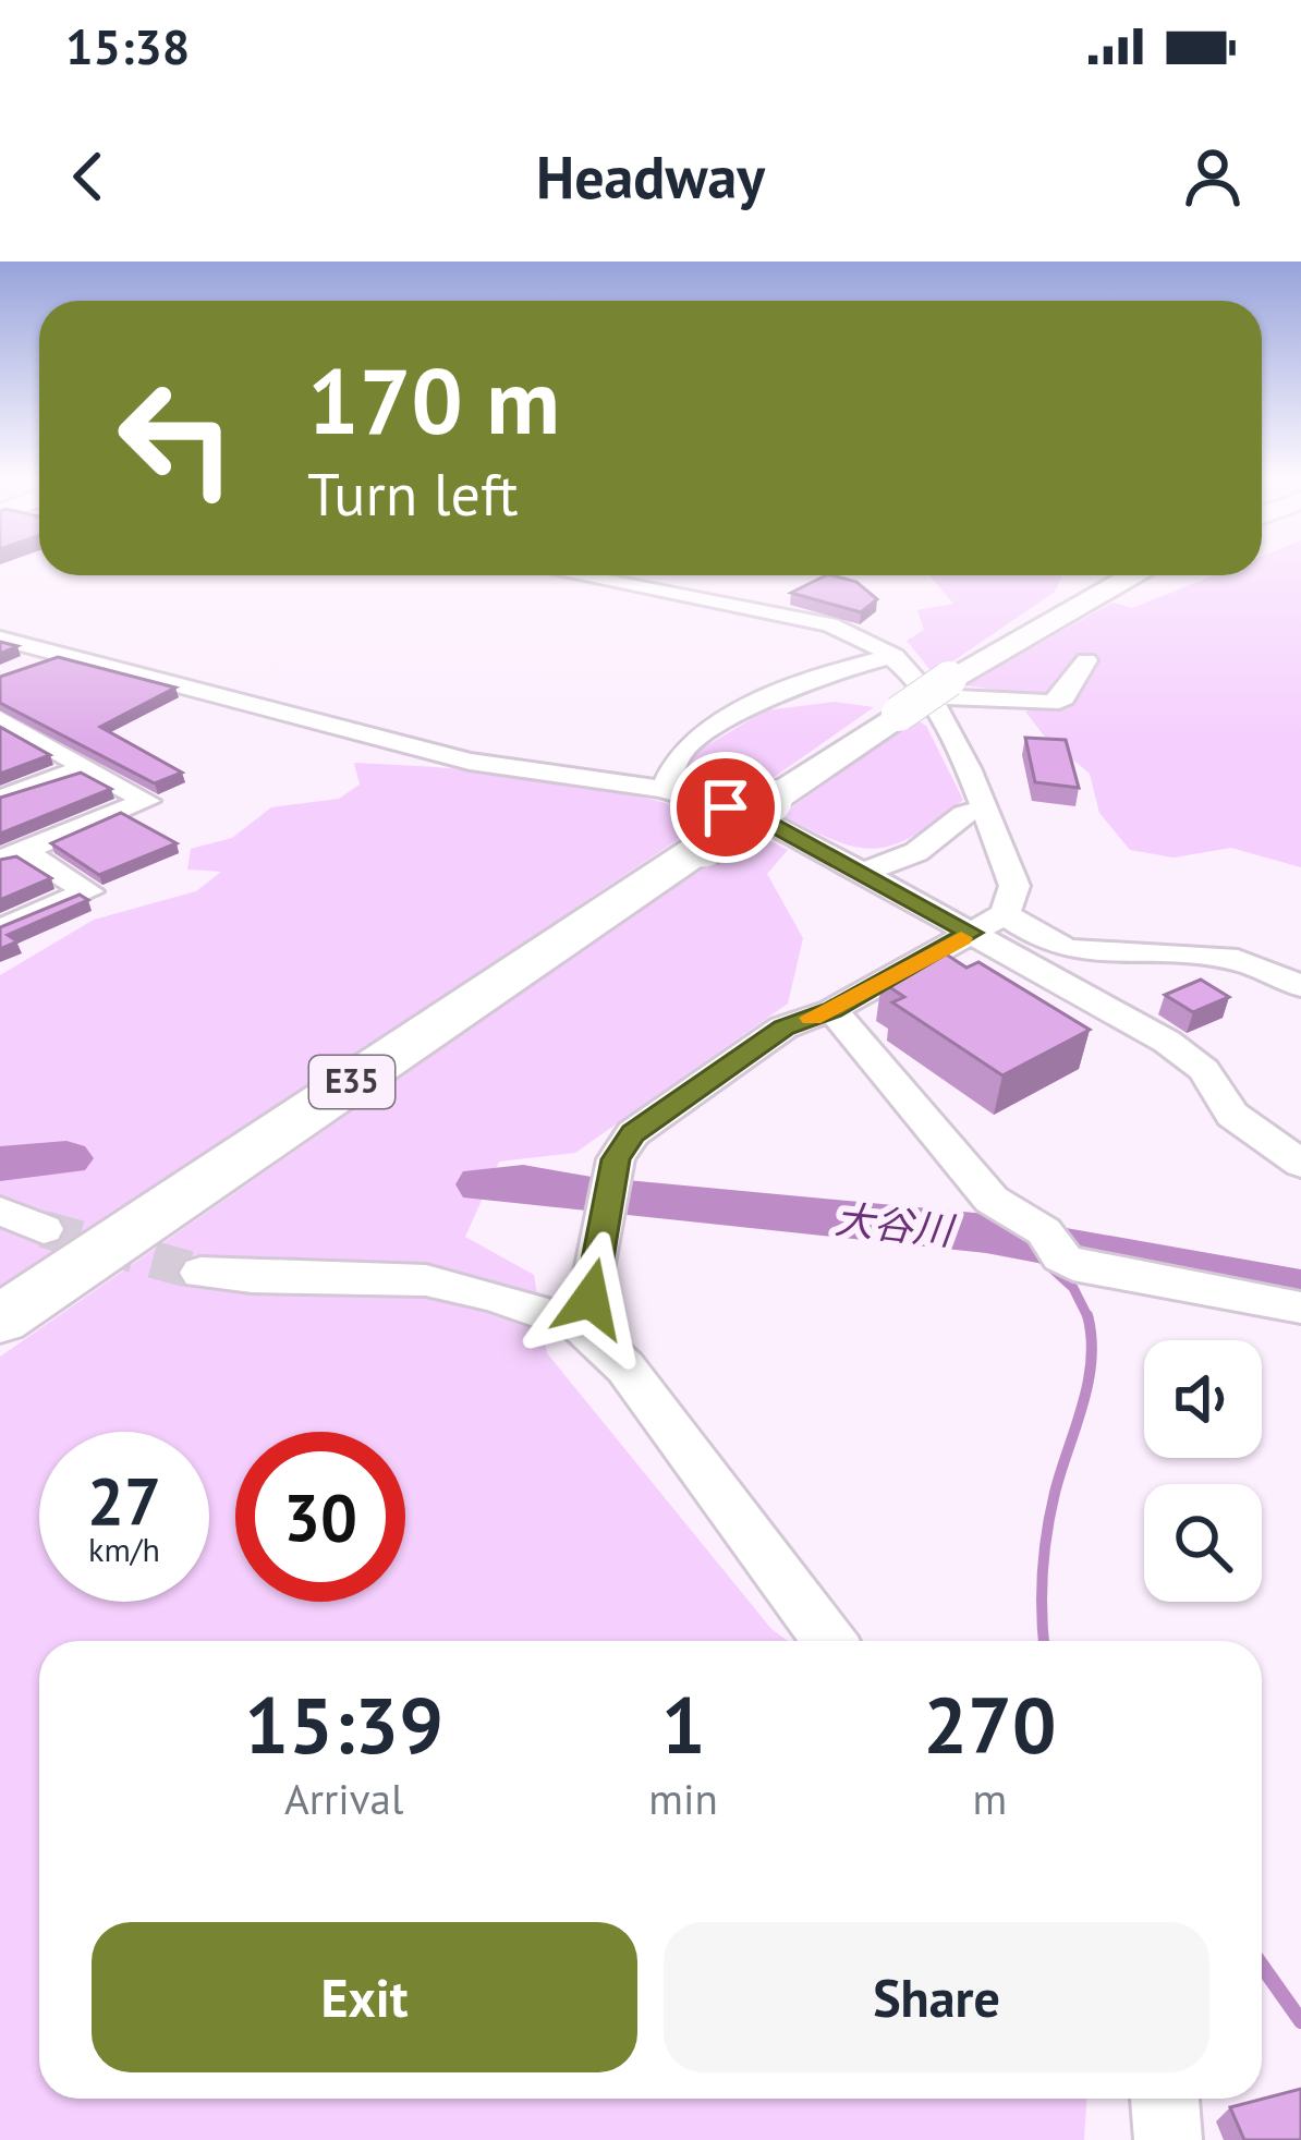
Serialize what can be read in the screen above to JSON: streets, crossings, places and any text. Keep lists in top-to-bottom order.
{
  "streets": {
    "highway": ["E35"]
  },
  "water": ["大谷川"],
  "page": {
    "status": "15:38",
    "header": "Headway",
    "turn": ["170 m", "Turn left"],
    "speed": "27 km/h",
    "limit": "30",
    "eta": [
      "15:39",
      "Arrival",
      "1",
      "min",
      "270",
      "m"
    ],
    "buttons": ["Exit", "Share"]
  }
}
